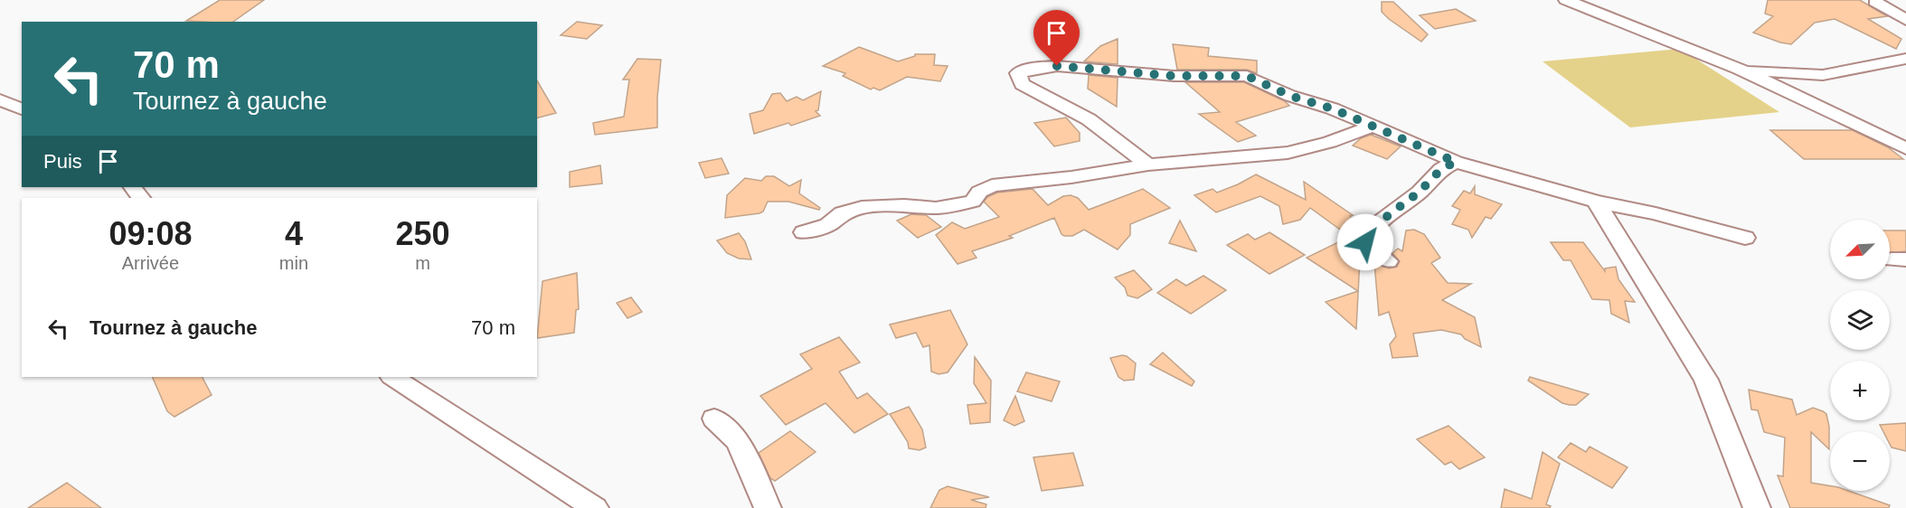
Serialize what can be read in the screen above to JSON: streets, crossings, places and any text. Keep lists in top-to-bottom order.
{
  "north": "bottom left",
  "page": {
    "turn": ["70 m", "Tournez à gauche"],
    "then": "Puis",
    "eta": [
      "09:08",
      "Arrivée",
      "4",
      "min",
      "250",
      "m"
    ],
    "map_buttons": ["+", "−"],
    "list": [
      {
        "name": "Tournez à gauche",
        "value": "70 m"
      }
    ]
  }
}
